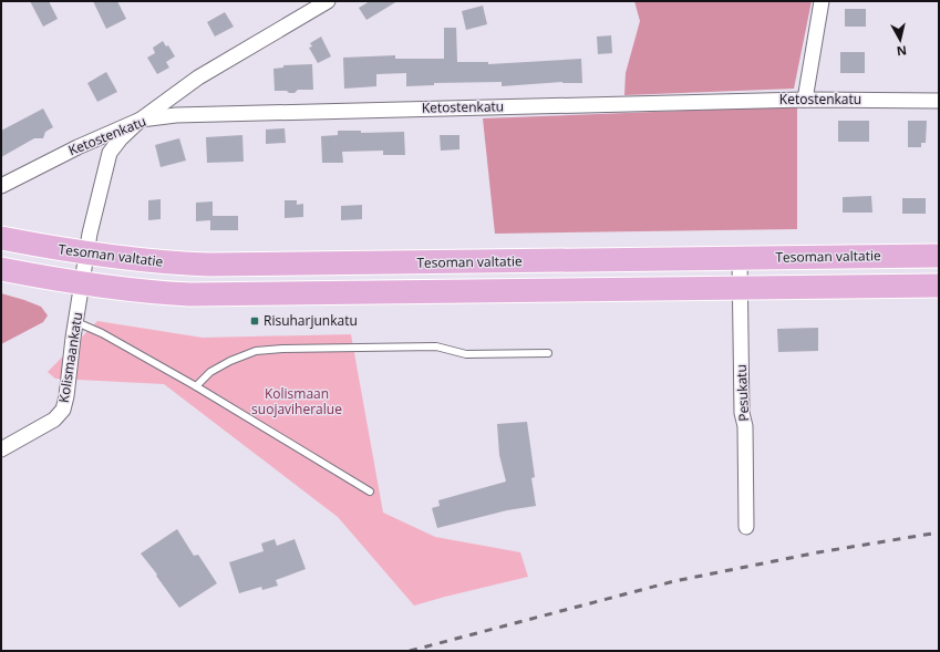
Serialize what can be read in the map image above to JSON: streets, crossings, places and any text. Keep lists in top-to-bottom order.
{
  "streets": {
    "main road": ["Tesoman valtatie"],
    "street": ["Ketostenkatu", "Kolismaankatu", "Pesukatu"]
  },
  "crossings": [
    ["Ketostenkatu", "Kolismaankatu"],
    ["Tesoman valtatie", "Kolismaankatu"],
    ["Tesoman valtatie", "Pesukatu"]
  ],
  "parks": ["Kolismaan suojaviheralue"],
  "places": {
    "transit": ["Risuharjunkatu"]
  },
  "north": "bottom"
}
